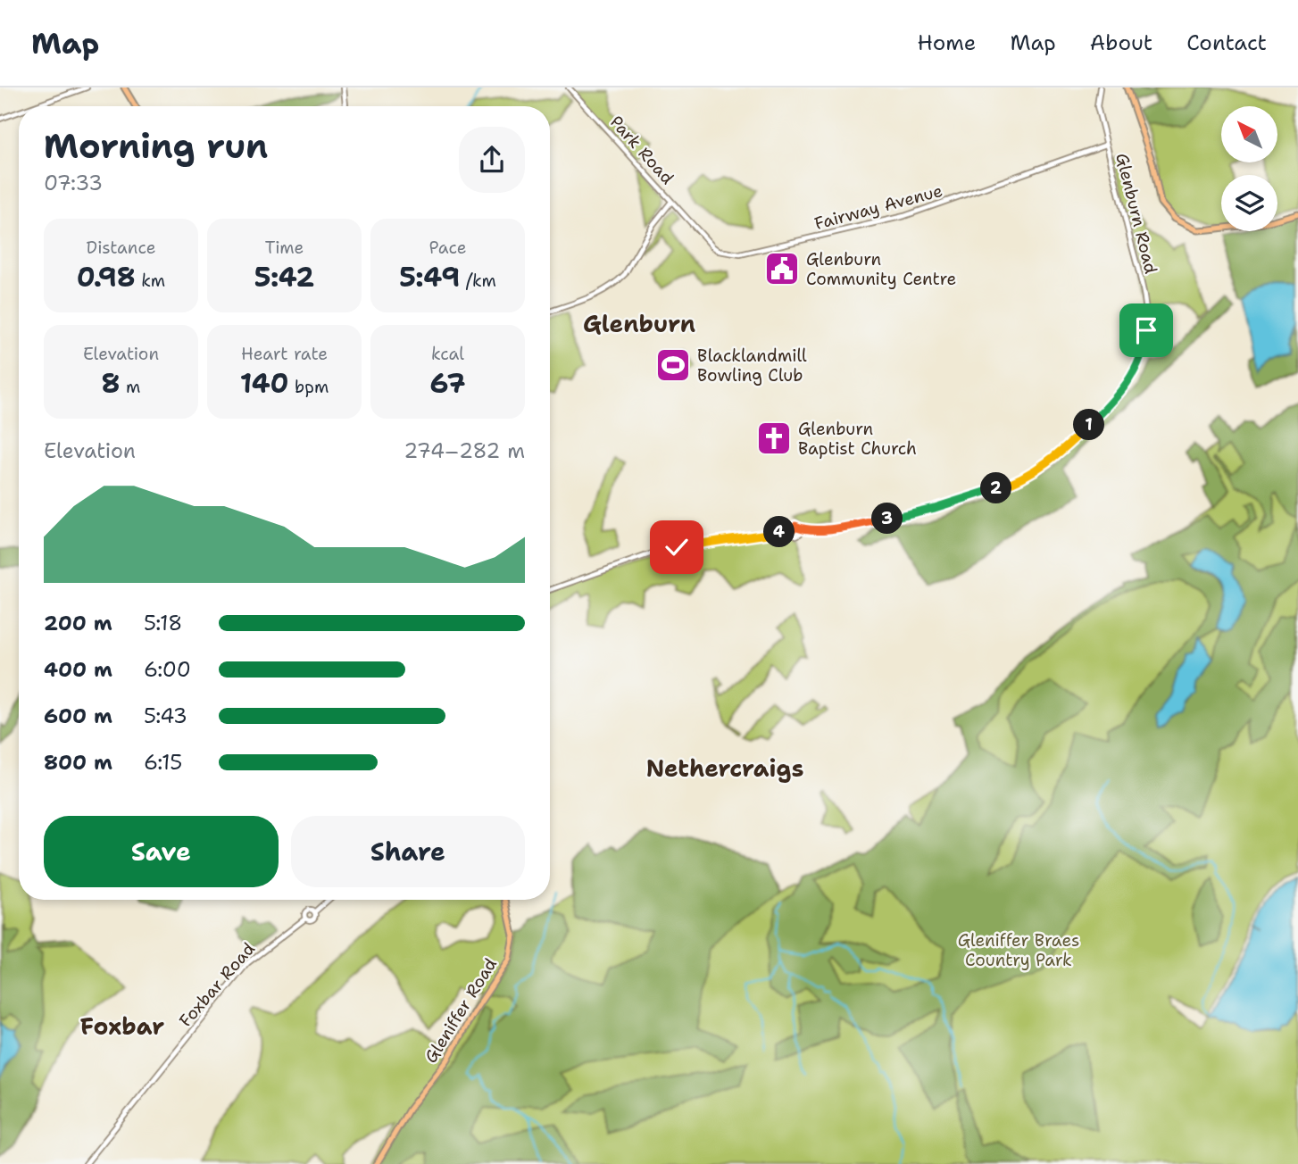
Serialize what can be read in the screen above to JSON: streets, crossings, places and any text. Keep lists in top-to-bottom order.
{
  "streets": {
    "main road": ["Gleniffer Road"],
    "street": [
      "Park Road",
      "Fairway Avenue",
      "Glenburn Road",
      "Foxbar Road"
    ]
  },
  "crossings": [
    ["Park Road", "Fairway Avenue"],
    ["Fairway Avenue", "Glenburn Road"]
  ],
  "districts": ["Glenburn", "Nethercraigs", "Foxbar"],
  "parks": ["Gleniffer Braes Country Park"],
  "places": {
    "public building": ["Glenburn Community Centre"],
    "sports": ["Blacklandmill Bowling Club"],
    "church": ["Glenburn Baptist Church"]
  },
  "north": "top left",
  "page": {
    "header": "Map",
    "nav": [
      "Home",
      "Map",
      "About",
      "Contact"
    ],
    "heading": ["Morning run", "07:33"],
    "stats": [
      ["Distance", "0.98 km"],
      ["Time", "5:42"],
      ["Pace", "5:49 /km"],
      ["Elevation", "8 m"],
      ["Heart rate", "140 bpm"],
      ["kcal", "67"]
    ],
    "pins": [
      "1",
      "2",
      "3",
      "4"
    ],
    "chart": ["Elevation", "274–282 m"],
    "list": [
      {
        "name": "200 m",
        "note": "5:18"
      },
      {
        "name": "400 m",
        "note": "6:00"
      },
      {
        "name": "600 m",
        "note": "5:43"
      },
      {
        "name": "800 m",
        "note": "6:15"
      }
    ],
    "buttons": ["Save", "Share"]
  }
}
